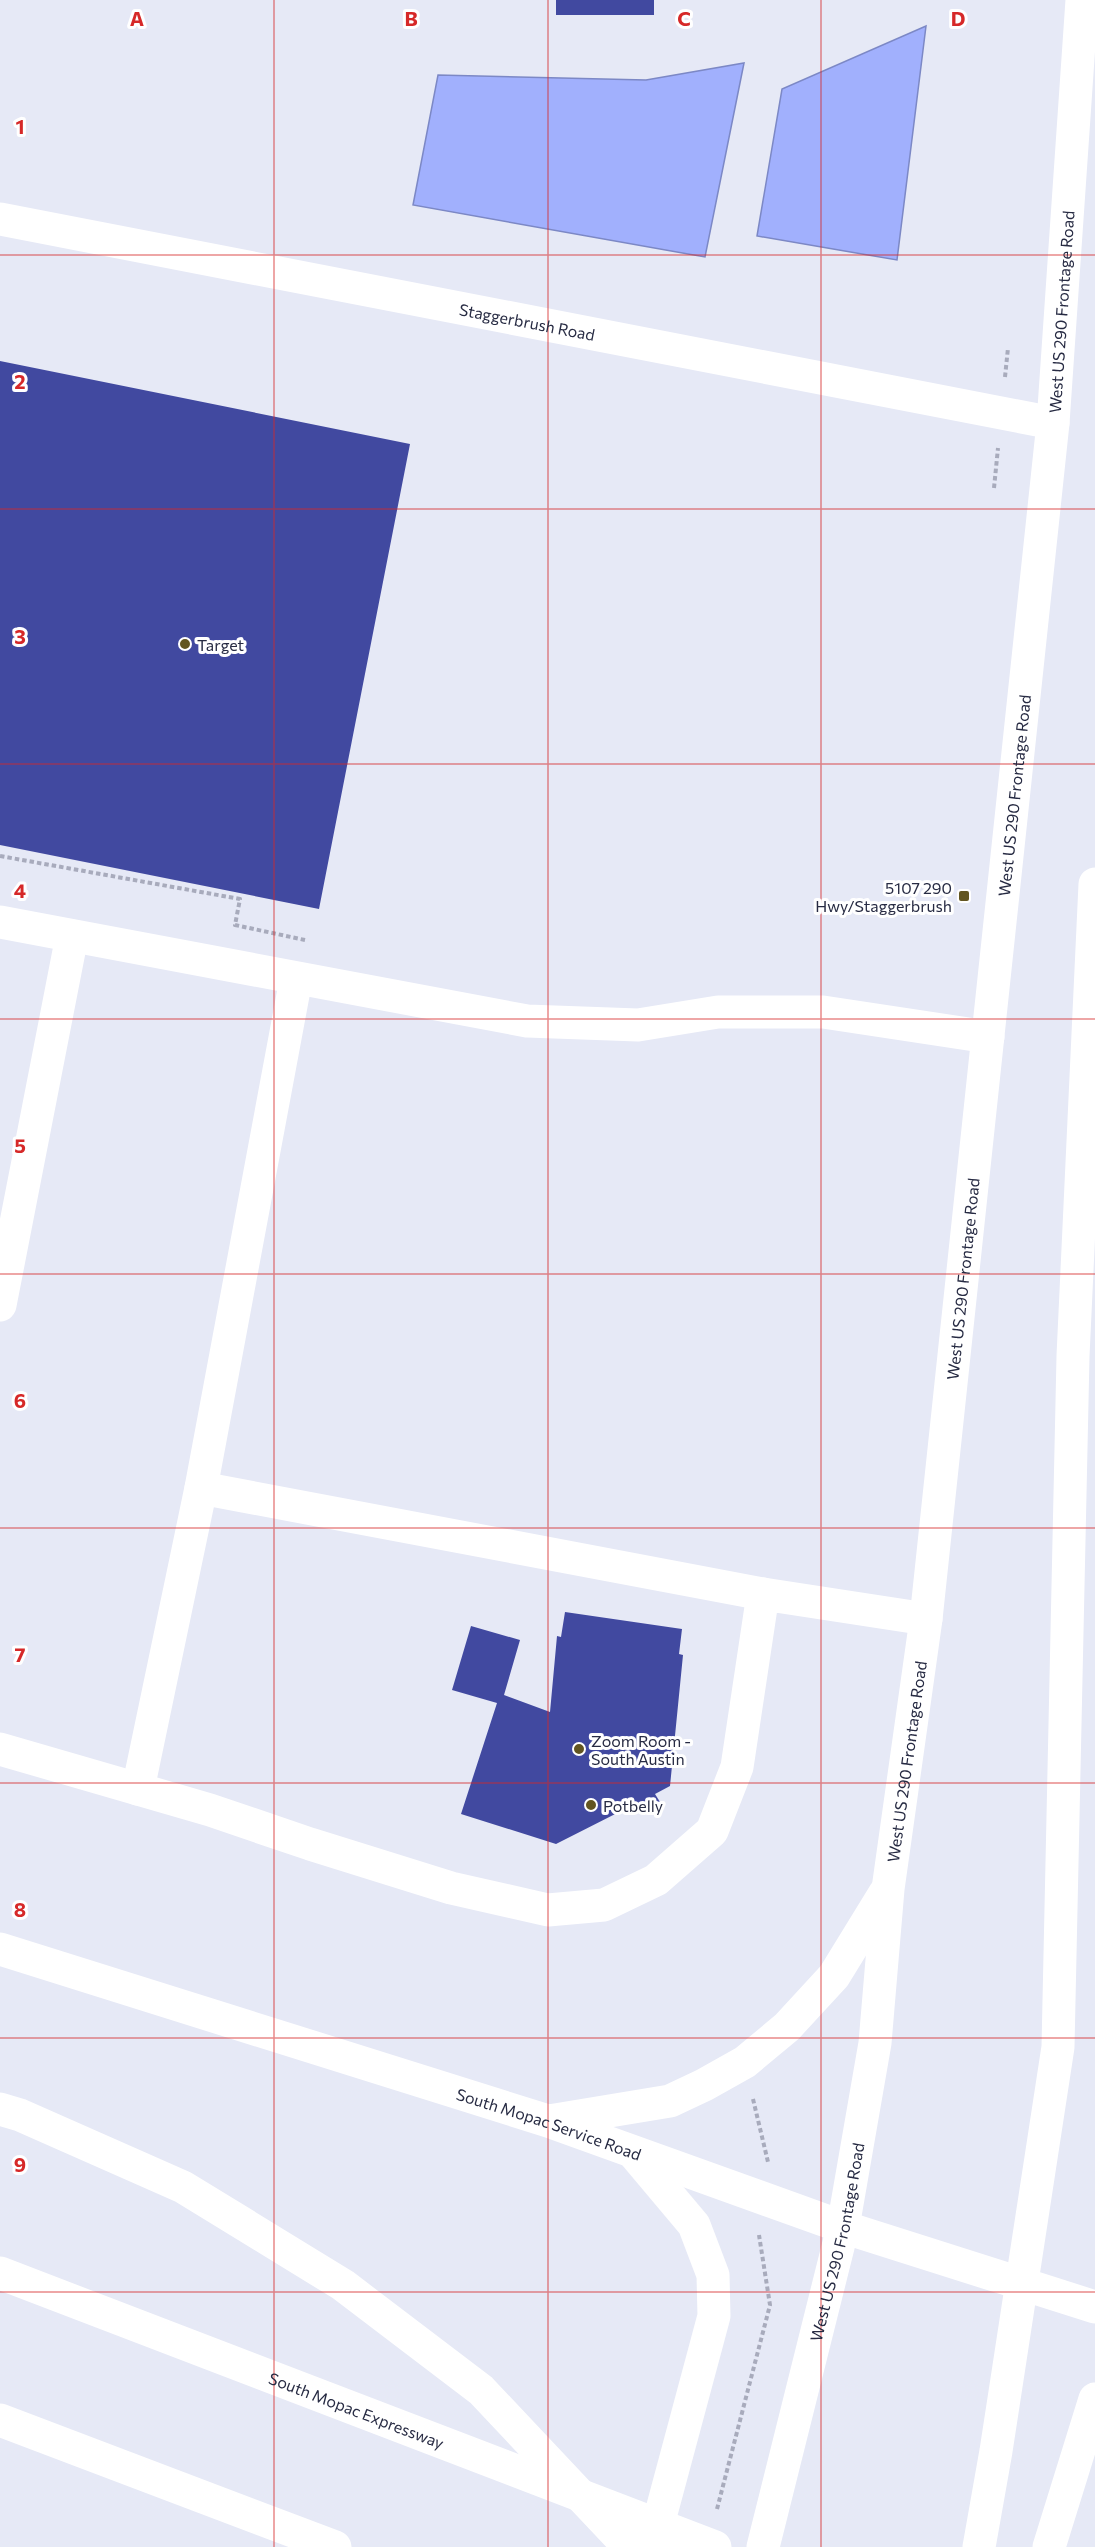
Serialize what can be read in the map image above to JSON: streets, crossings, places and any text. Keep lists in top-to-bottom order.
{
  "streets": {
    "main road": [
      "West US 290 Frontage Road",
      "Staggerbrush Road",
      "South Mopac Service Road",
      "South Mopac Expressway"
    ]
  },
  "crossings": [
    ["West US 290 Frontage Road", "Staggerbrush Road"],
    ["West US 290 Frontage Road", "South Mopac Service Road"]
  ],
  "places": {
    "other": ["Target", "Zoom Room - South Austin", "Potbelly"],
    "transit": ["5107 290 Hwy/Staggerbrush"]
  },
  "grid": {
    "columns": [
      "A",
      "B",
      "C",
      "D"
    ],
    "rows": [
      "1",
      "2",
      "3",
      "4",
      "5",
      "6",
      "7",
      "8",
      "9"
    ]
  }
}
